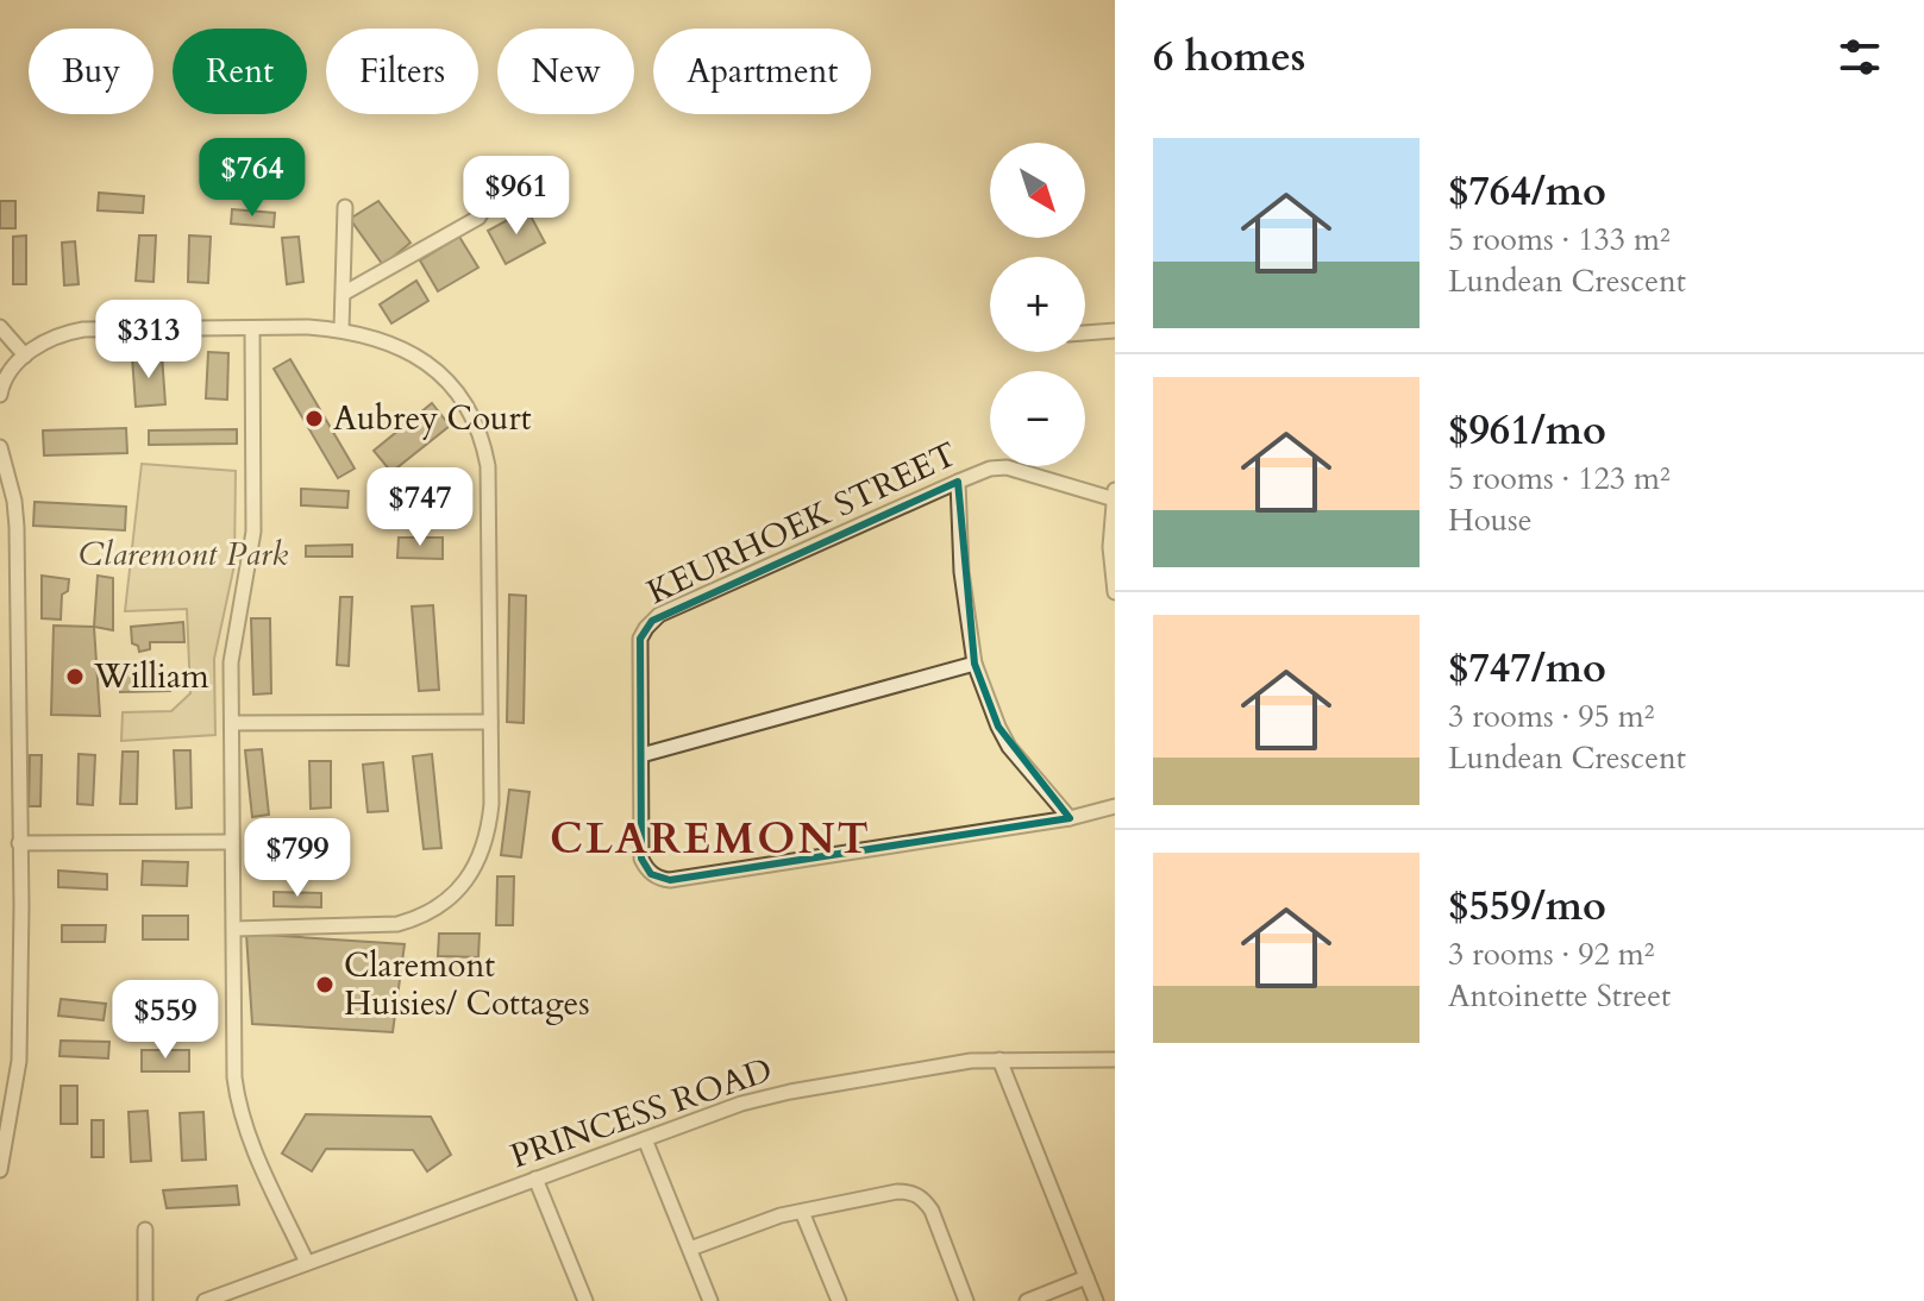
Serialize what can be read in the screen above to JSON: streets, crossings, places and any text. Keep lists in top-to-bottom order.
{
  "streets": {
    "street": ["KEURHOEK STREET", "PRINCESS ROAD"]
  },
  "districts": ["CLAREMONT"],
  "parks": ["Claremont Park"],
  "places": ["Aubrey Court", "William", "Claremont Huisies/ Cottages"],
  "north": "bottom right",
  "page": {
    "heading": "6 homes",
    "chip": [
      "Buy",
      "Rent",
      "Filters",
      "New",
      "Apartment"
    ],
    "list": [
      {
        "name": "$764/mo",
        "note": "5 rooms · 133 m² · Lundean Crescent"
      },
      {
        "name": "$961/mo",
        "note": "5 rooms · 123 m² · House"
      },
      {
        "name": "$747/mo",
        "note": "3 rooms · 95 m² · Lundean Crescent"
      },
      {
        "name": "$559/mo",
        "note": "3 rooms · 92 m² · Antoinette Street"
      }
    ],
    "price": [
      "$764",
      "$961",
      "$313",
      "$747",
      "$799",
      "$559"
    ],
    "map_buttons": ["+", "−"]
  }
}
